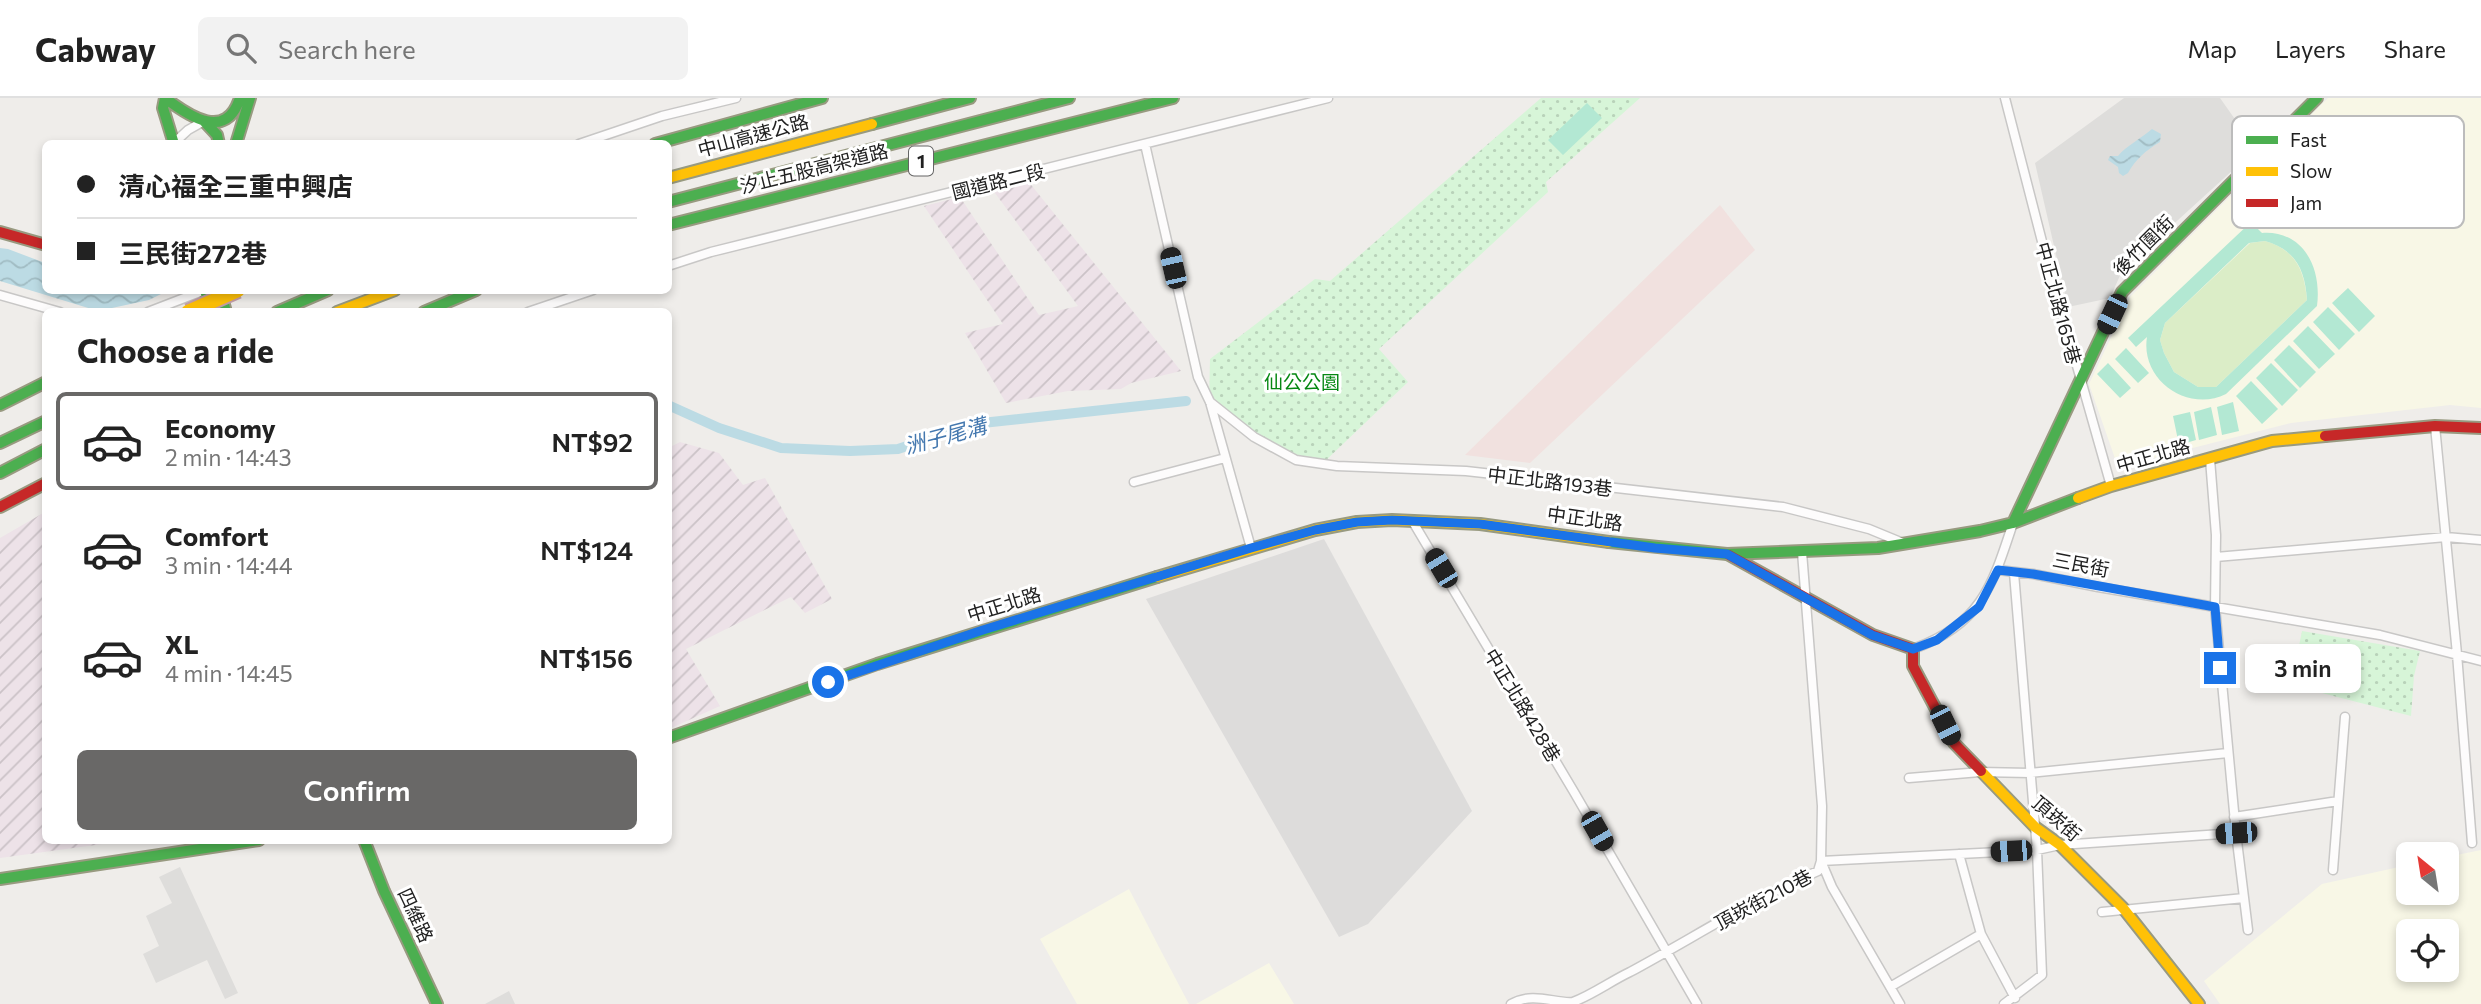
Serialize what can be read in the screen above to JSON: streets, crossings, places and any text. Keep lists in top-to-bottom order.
{
  "streets": {
    "main road": [
      "中山高速公路",
      "1",
      "汐止五股高架道路",
      "後竹圍街",
      "中正北路",
      "頂崁街",
      "四維路"
    ],
    "street": [
      "國道路二段",
      "中正北路165巷",
      "中正北路193巷",
      "三民街",
      "中正北路428巷",
      "頂崁街210巷"
    ]
  },
  "crossings": [
    ["後竹圍街", "中正北路165巷"],
    ["後竹圍街", "中正北路"],
    ["後竹圍街", "三民街"],
    ["中正北路165巷", "中正北路"],
    ["中正北路", "中正北路193巷"],
    ["中正北路", "中正北路428巷"],
    ["中正北路428巷", "頂崁街210巷"],
    ["頂崁街", "頂崁街210巷"]
  ],
  "water": ["洲子尾溝"],
  "parks": ["仙公公園"],
  "legend": ["Fast", "Slow", "Jam"],
  "north": "top left",
  "page": {
    "header": "Cabway",
    "search": "Search here",
    "nav": ["Map", "Layers", "Share"],
    "banner": ["清心福全三重中興店", "三民街272巷"],
    "heading": "Choose a ride",
    "list": [
      {
        "name": "Economy",
        "note": "2 min · 14:43",
        "value": "NT$92"
      },
      {
        "name": "Comfort",
        "note": "3 min · 14:44",
        "value": "NT$124"
      },
      {
        "name": "XL",
        "note": "4 min · 14:45",
        "value": "NT$156"
      }
    ],
    "bubble": "3 min",
    "buttons": "Confirm"
  }
}
